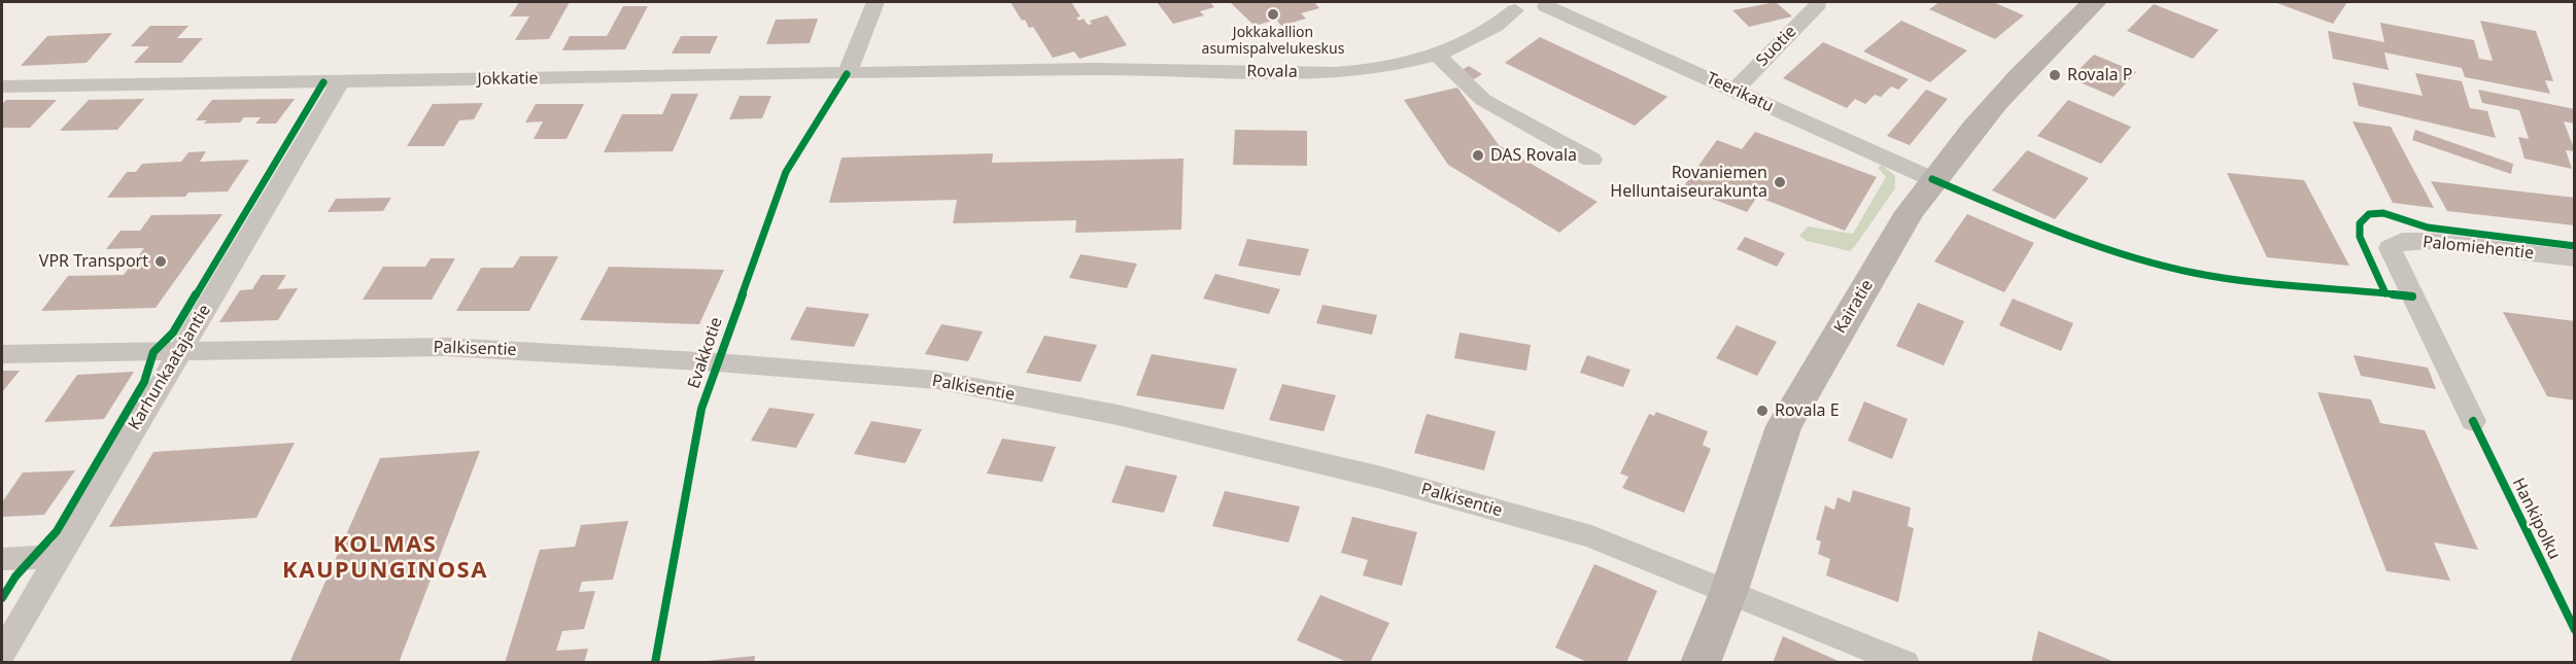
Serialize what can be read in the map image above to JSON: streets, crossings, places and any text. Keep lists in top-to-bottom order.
{
  "streets": {
    "main road": ["Kairatie"],
    "street": [
      "Suotie",
      "Rovala",
      "Jokkatie",
      "Teerikatu",
      "Palomiehentie",
      "Palkisentie",
      "Karhunkaatajantie"
    ],
    "cycle path": ["Evakkotie", "Hankipolku"]
  },
  "crossings": [
    ["Suotie", "Teerikatu"],
    ["Rovala", "Jokkatie"],
    ["Jokkatie", "Karhunkaatajantie"],
    ["Teerikatu", "Kairatie"],
    ["Kairatie", "Palkisentie"],
    ["Palkisentie", "Karhunkaatajantie"]
  ],
  "districts": ["KOLMAS KAUPUNGINOSA"],
  "places": [
    "Jokkakallion asumispalvelukeskus",
    "Rovala P",
    "DAS Rovala",
    "Rovaniemen Helluntaiseurakunta",
    "VPR Transport",
    "Rovala E"
  ]
}
